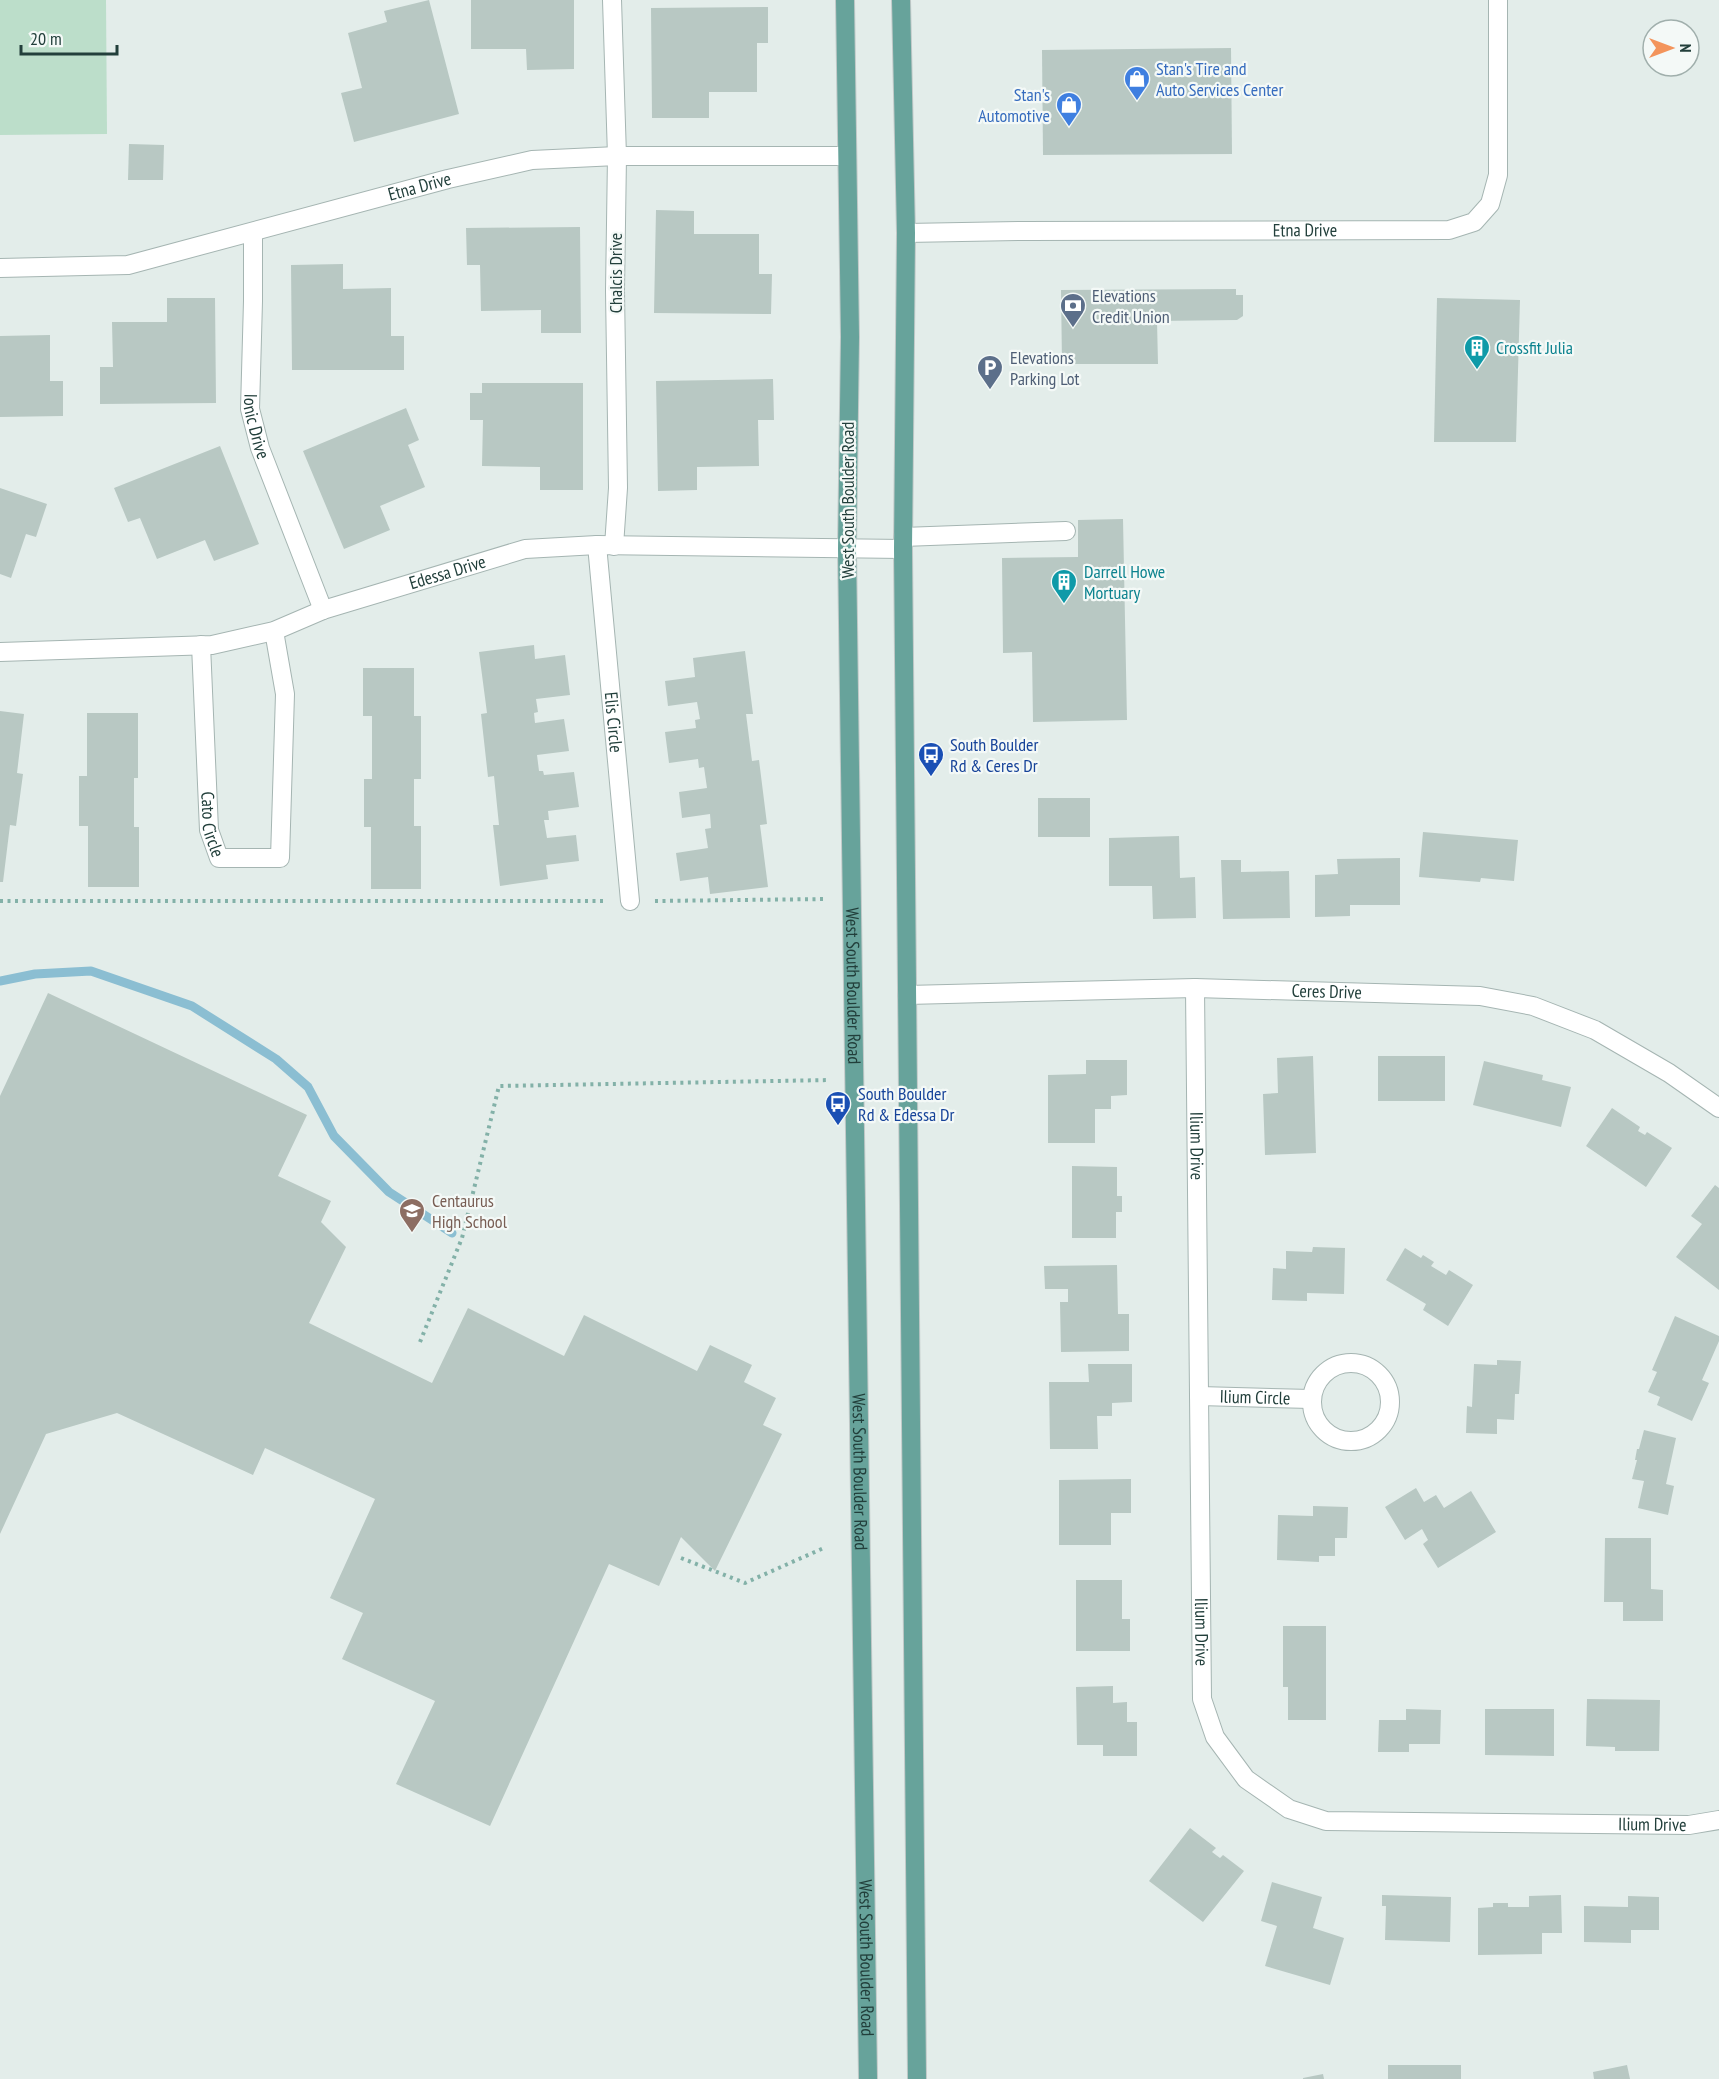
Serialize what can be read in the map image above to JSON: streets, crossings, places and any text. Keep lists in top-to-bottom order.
{
  "streets": {
    "main road": ["West South Boulder Road"],
    "street": [
      "Etna Drive",
      "Chalcis Drive",
      "Ionic Drive",
      "Edessa Drive",
      "Elis Circle",
      "Cato Circle",
      "Ceres Drive",
      "Ilium Drive",
      "Ilium Circle"
    ]
  },
  "crossings": [
    ["Etna Drive", "Chalcis Drive"],
    ["Etna Drive", "Ionic Drive"],
    ["Etna Drive", "West South Boulder Road"],
    ["Chalcis Drive", "Edessa Drive"],
    ["Chalcis Drive", "Elis Circle"],
    ["Ionic Drive", "Edessa Drive"],
    ["West South Boulder Road", "Edessa Drive"],
    ["Edessa Drive", "Elis Circle"],
    ["Edessa Drive", "Cato Circle"],
    ["Ceres Drive", "Ilium Drive"],
    ["Ilium Drive", "Ilium Circle"]
  ],
  "places": {
    "shop": ["Stan's Tire and Auto Services Center", "Stan's Automotive"],
    "bank": ["Elevations Credit Union"],
    "building": ["Crossfit Julia", "Darrell Howe Mortuary"],
    "parking": ["Elevations Parking Lot"],
    "bus stop": ["South Boulder Rd & Ceres Dr", "South Boulder Rd & Edessa Dr"],
    "school or university": ["Centaurus High School"]
  },
  "scale_bar": "20 m",
  "north": "right"
}
